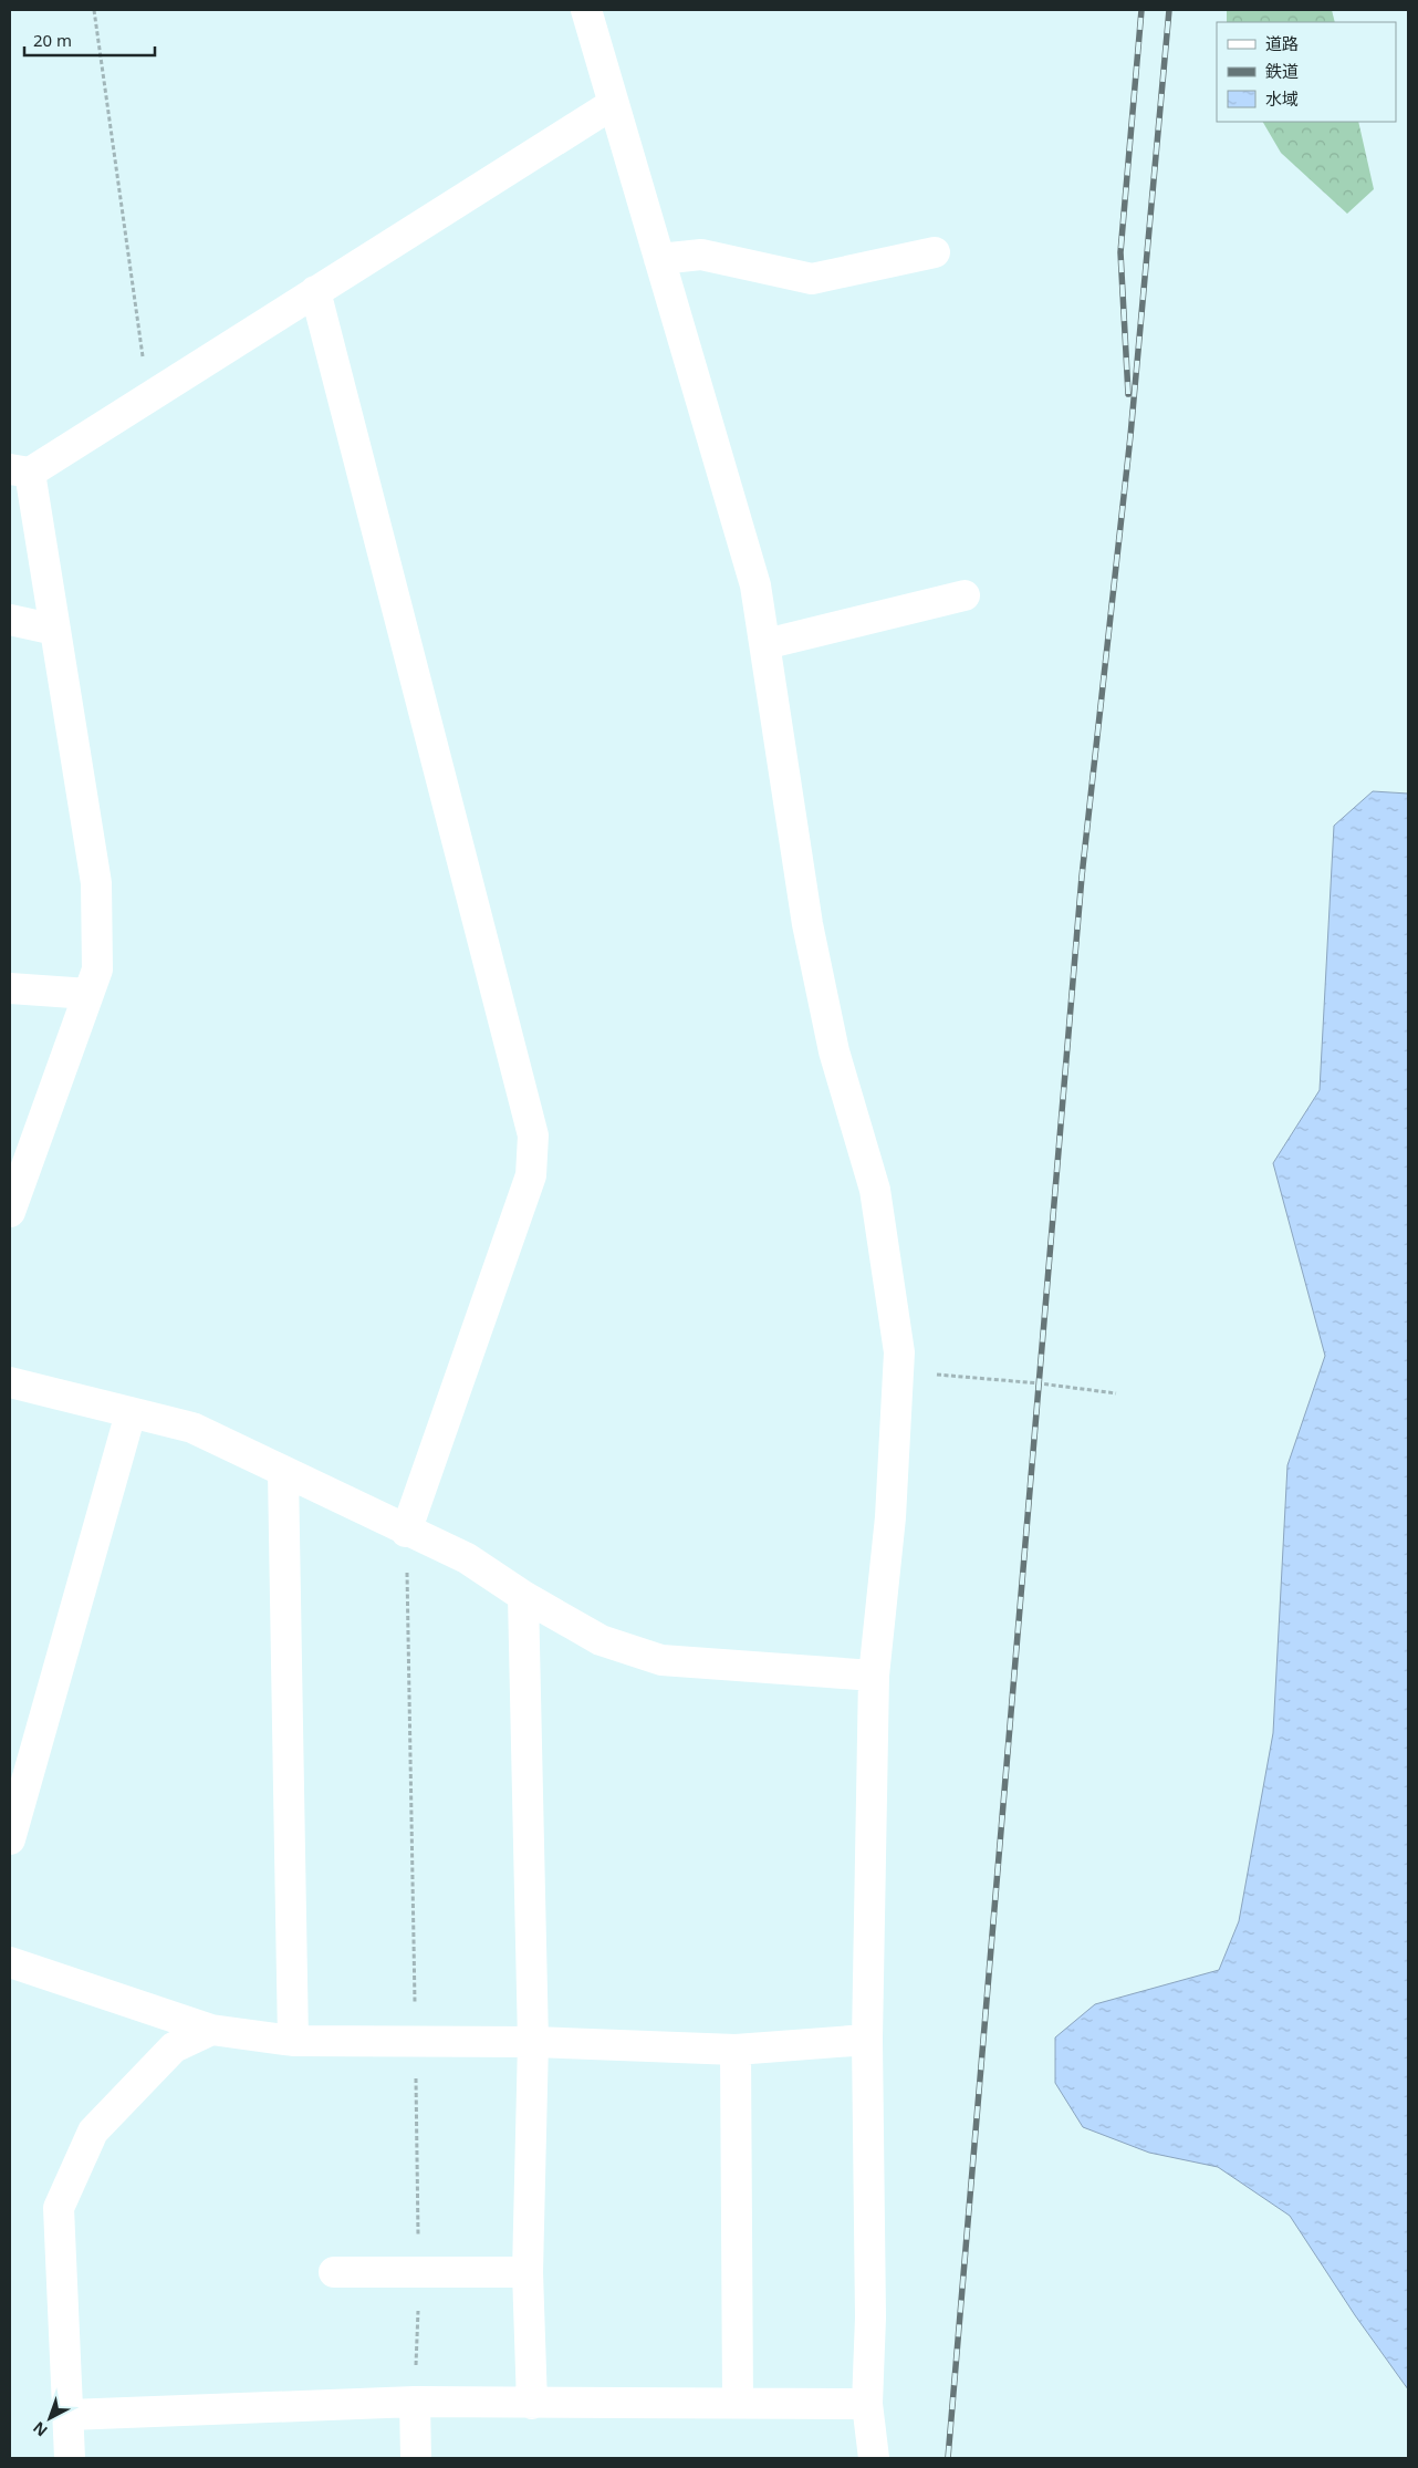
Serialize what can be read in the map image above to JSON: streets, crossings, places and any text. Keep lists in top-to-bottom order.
{
  "legend": ["道路", "鉄道", "水域"],
  "scale_bar": "20 m",
  "north": "bottom left"
}
